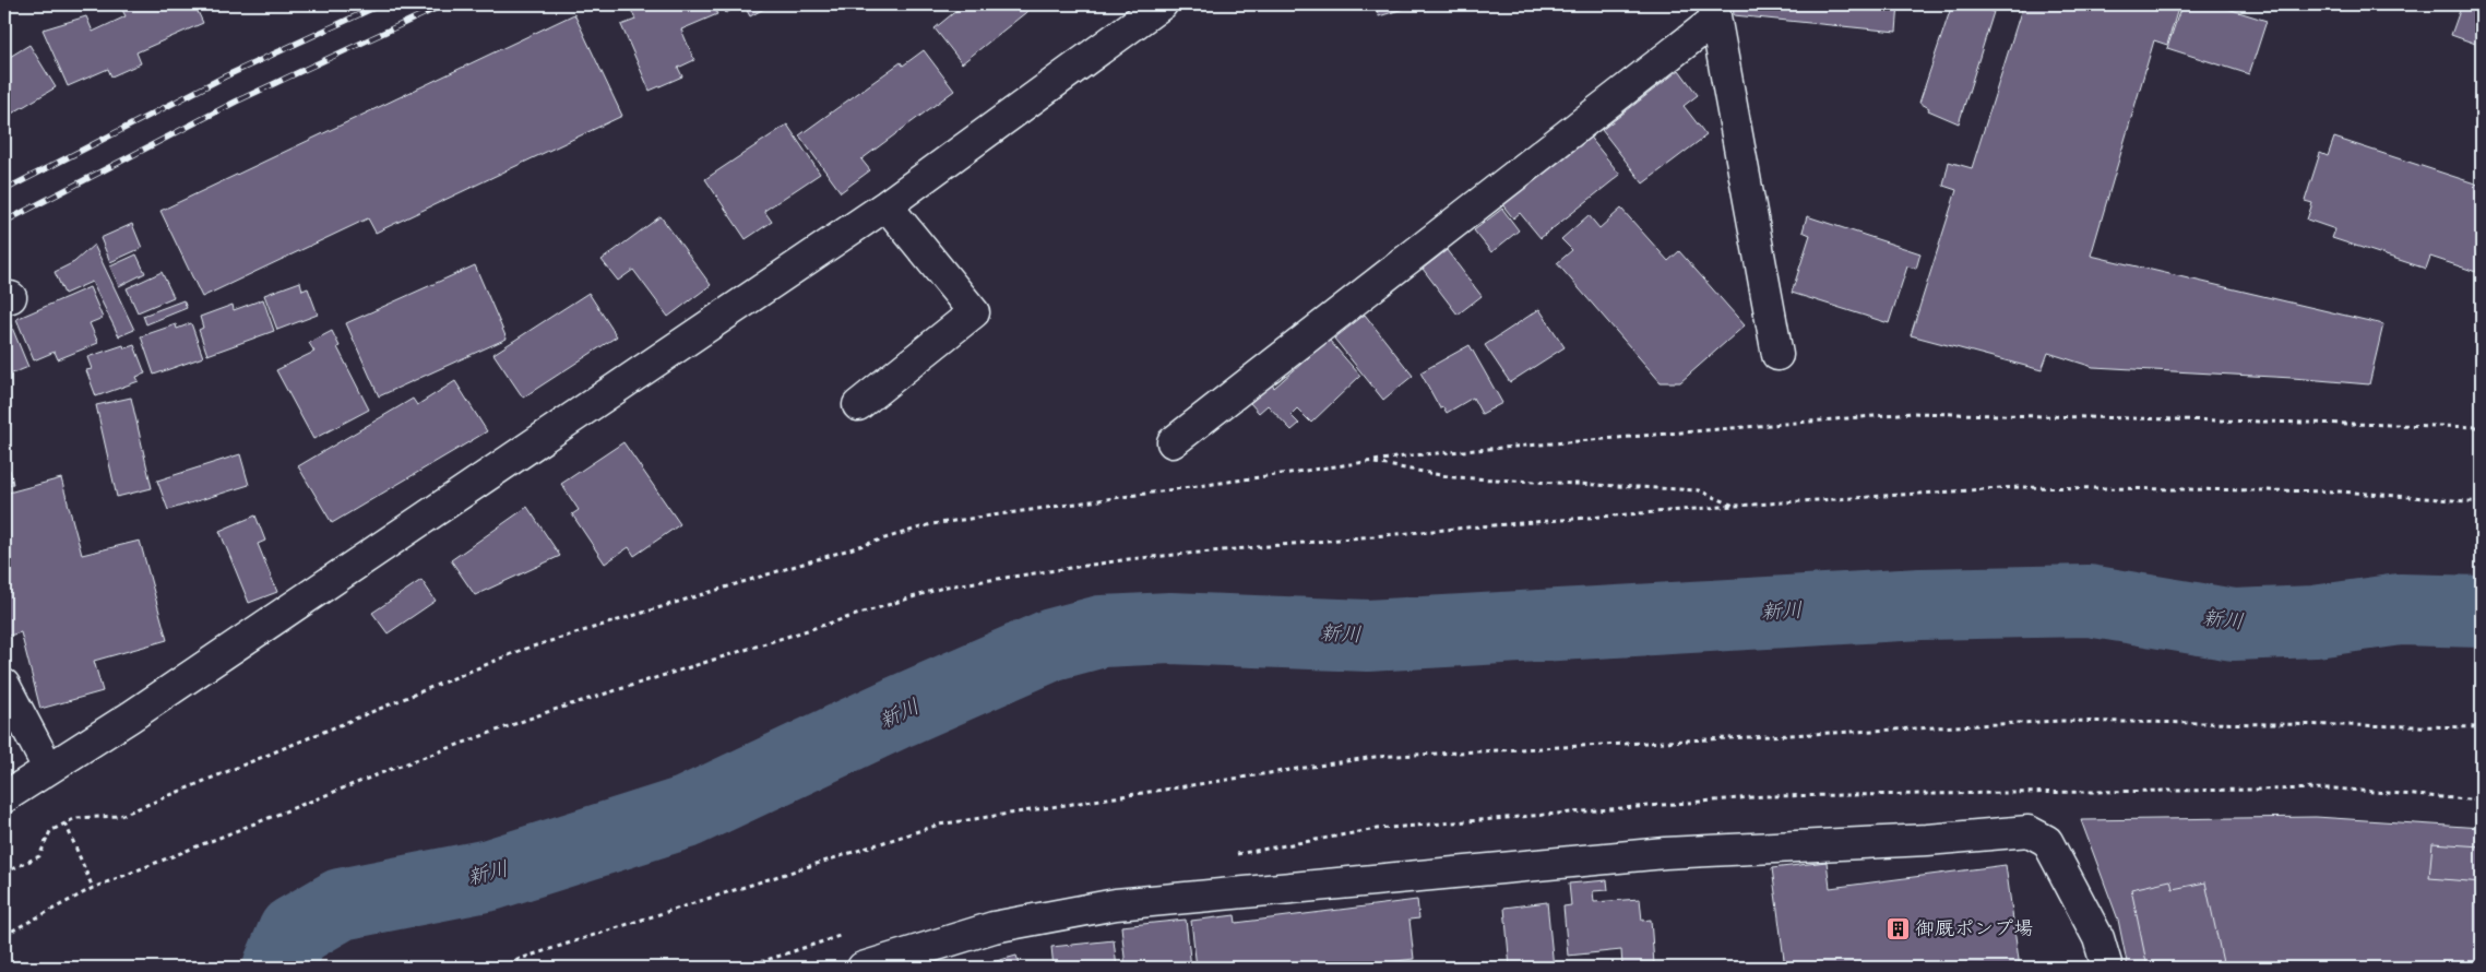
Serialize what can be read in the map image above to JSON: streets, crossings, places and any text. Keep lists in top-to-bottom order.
{
  "water": ["新川"],
  "places": {
    "building": ["御厩ポンプ場"]
  }
}
